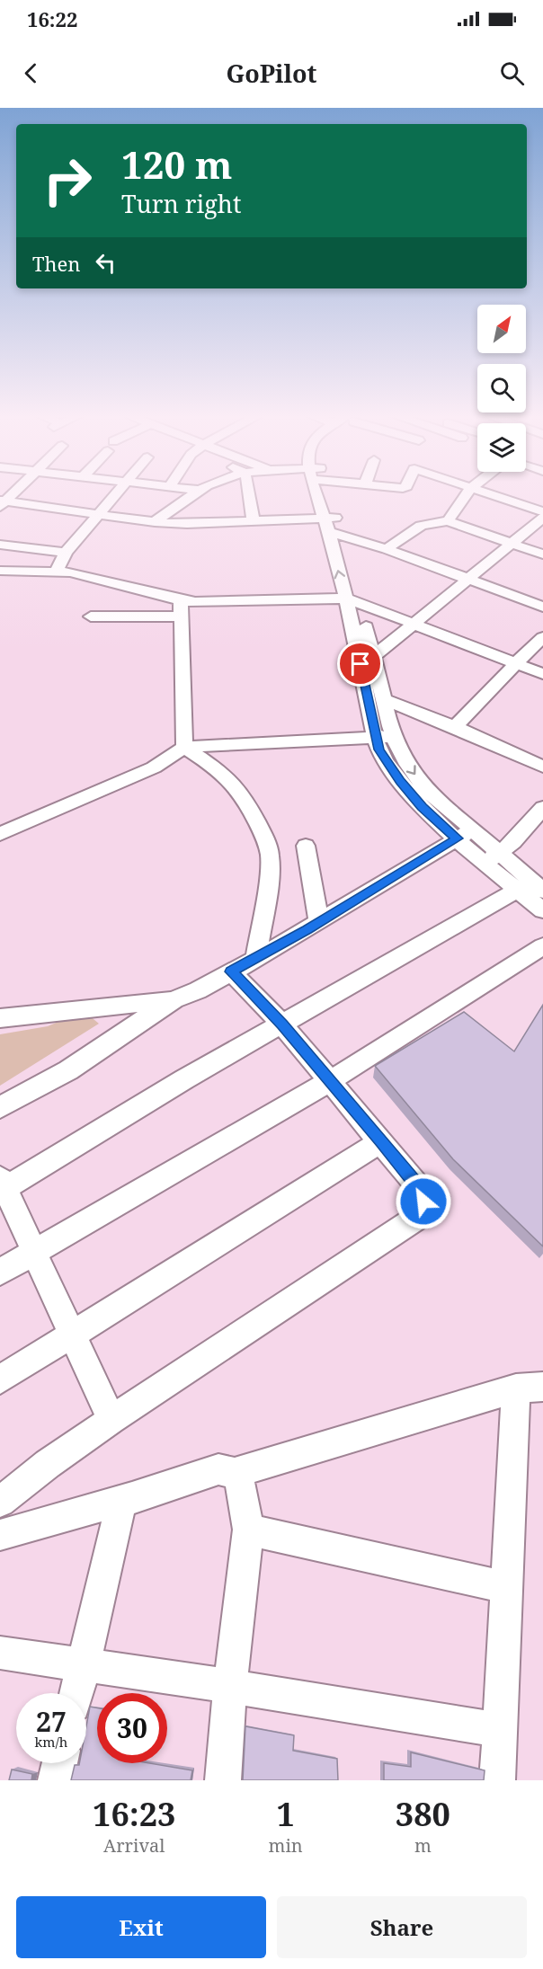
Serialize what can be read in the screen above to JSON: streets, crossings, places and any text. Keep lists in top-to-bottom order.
{
  "north": "top right",
  "page": {
    "status": "16:22",
    "header": "GoPilot",
    "turn": ["120 m", "Turn right"],
    "then": "Then",
    "speed": "27 km/h",
    "limit": "30",
    "eta": [
      "16:23",
      "Arrival",
      "1",
      "min",
      "380",
      "m"
    ],
    "buttons": ["Exit", "Share"]
  }
}
